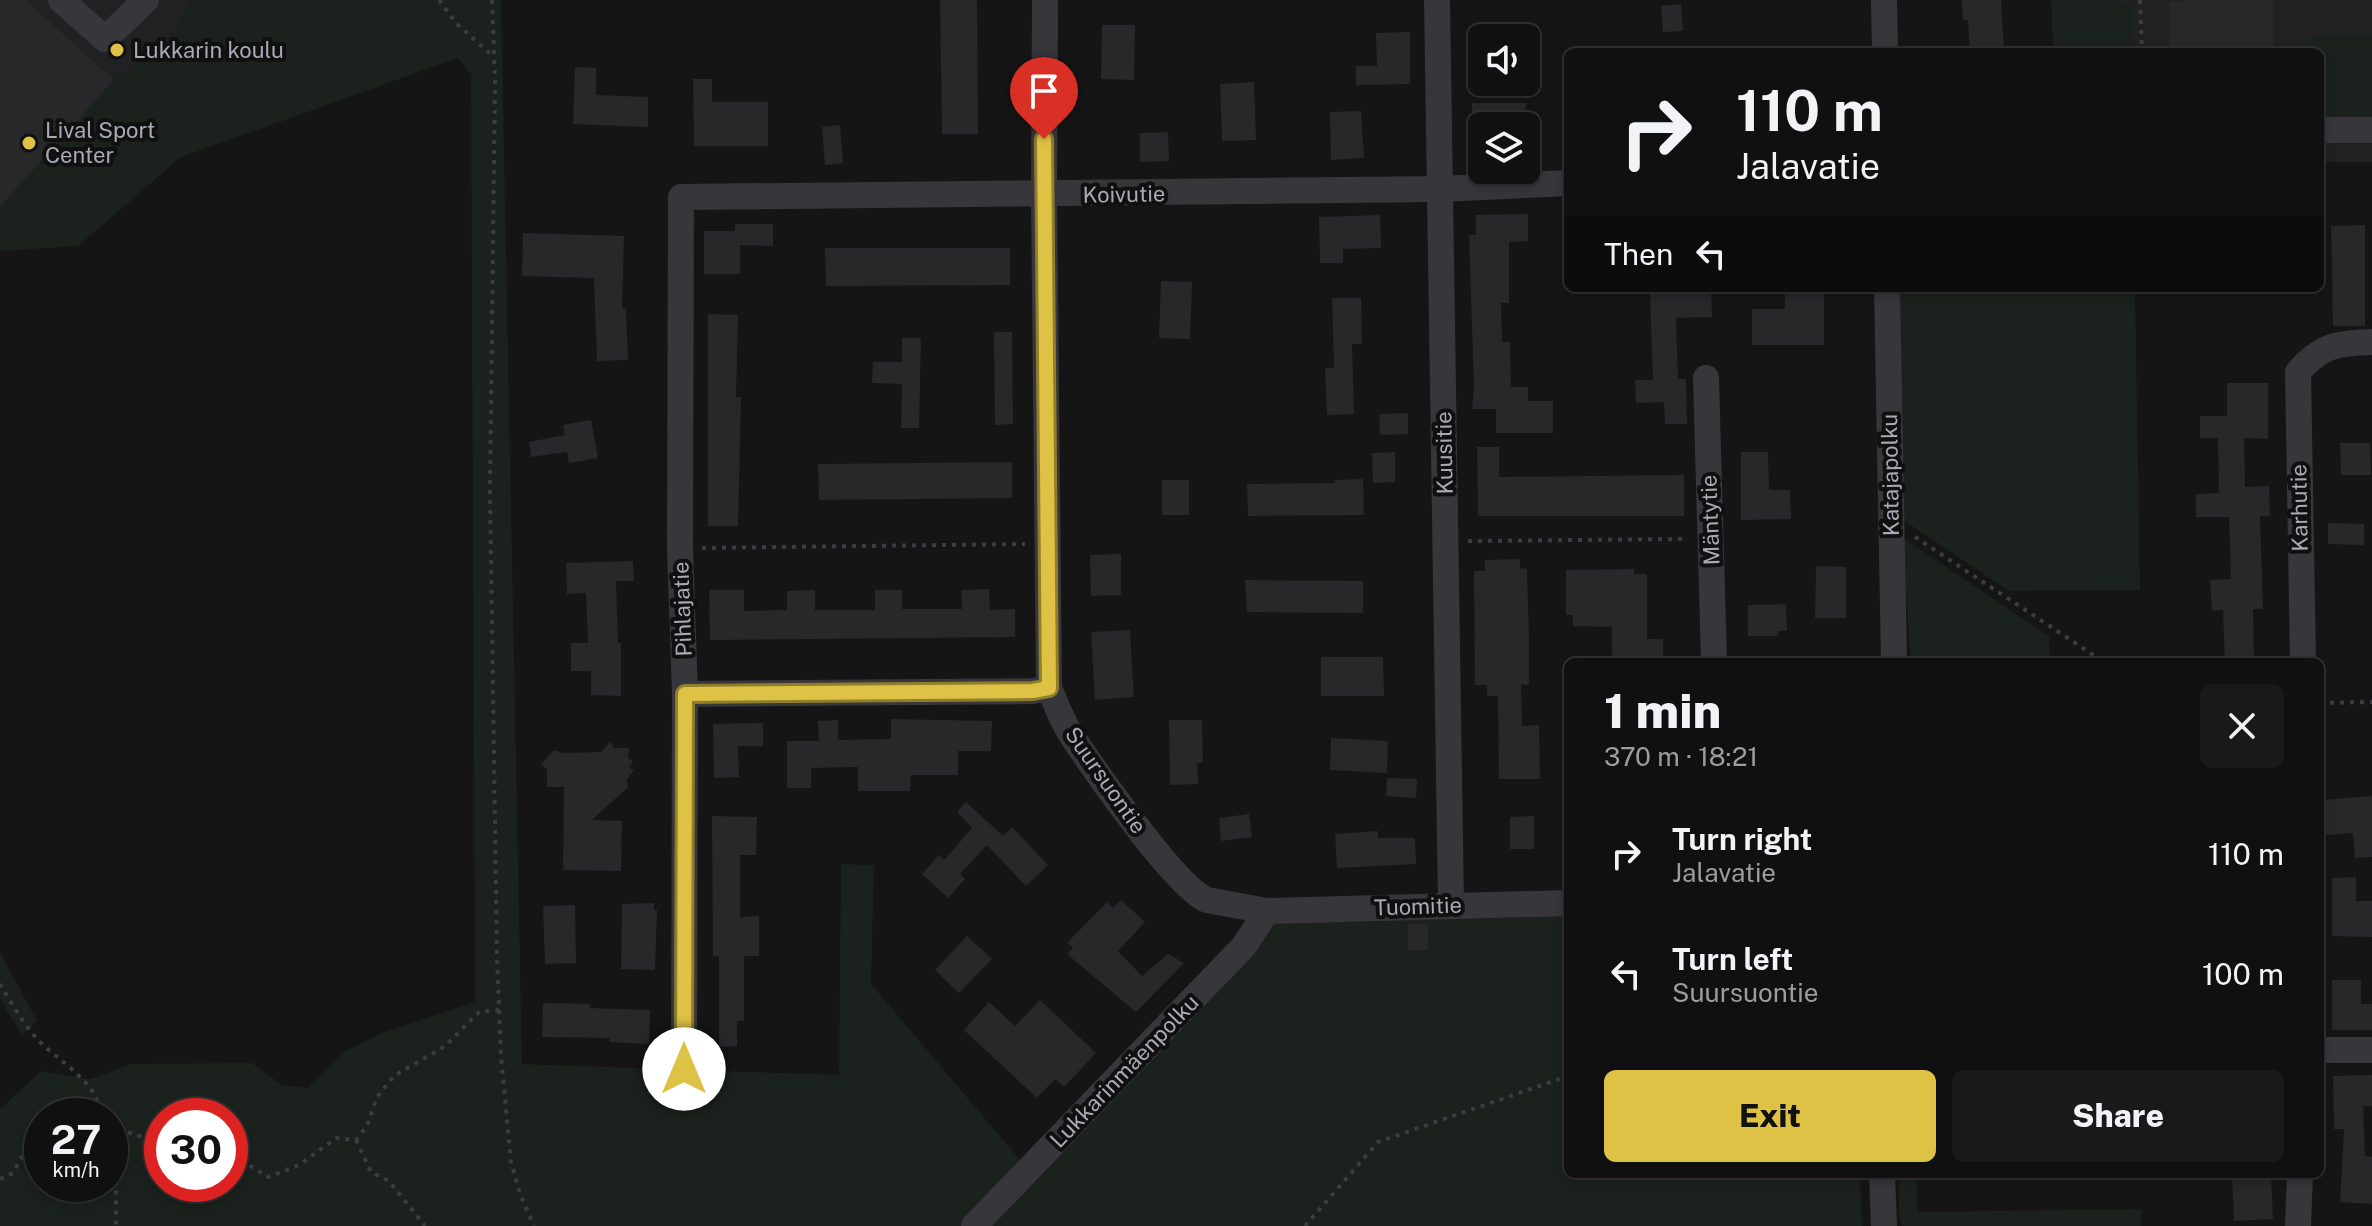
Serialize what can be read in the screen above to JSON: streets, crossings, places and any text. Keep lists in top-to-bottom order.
{
  "streets": {
    "street": [
      "Koivutie",
      "Kuusitie",
      "Katajapolku",
      "Karhutie",
      "Mäntytie",
      "Pihlajatie",
      "Suursuontie",
      "Tuomitie",
      "Lukkarinmäenpolku"
    ]
  },
  "crossings": [
    ["Koivutie", "Kuusitie"],
    ["Koivutie", "Pihlajatie"],
    ["Koivutie", "Suursuontie"],
    ["Kuusitie", "Tuomitie"],
    ["Suursuontie", "Tuomitie"],
    ["Suursuontie", "Lukkarinmäenpolku"],
    ["Tuomitie", "Lukkarinmäenpolku"]
  ],
  "places": ["Lukkarin koulu", "Lival Sport Center"],
  "page": {
    "turn": ["110 m", "Jalavatie"],
    "then": "Then",
    "heading": ["1 min", "370 m · 18:21"],
    "list": [
      {
        "name": "Turn right",
        "note": "Jalavatie",
        "value": "110 m"
      },
      {
        "name": "Turn left",
        "note": "Suursuontie",
        "value": "100 m"
      }
    ],
    "buttons": ["Exit", "Share"],
    "speed": "27 km/h",
    "limit": "30"
  }
}
